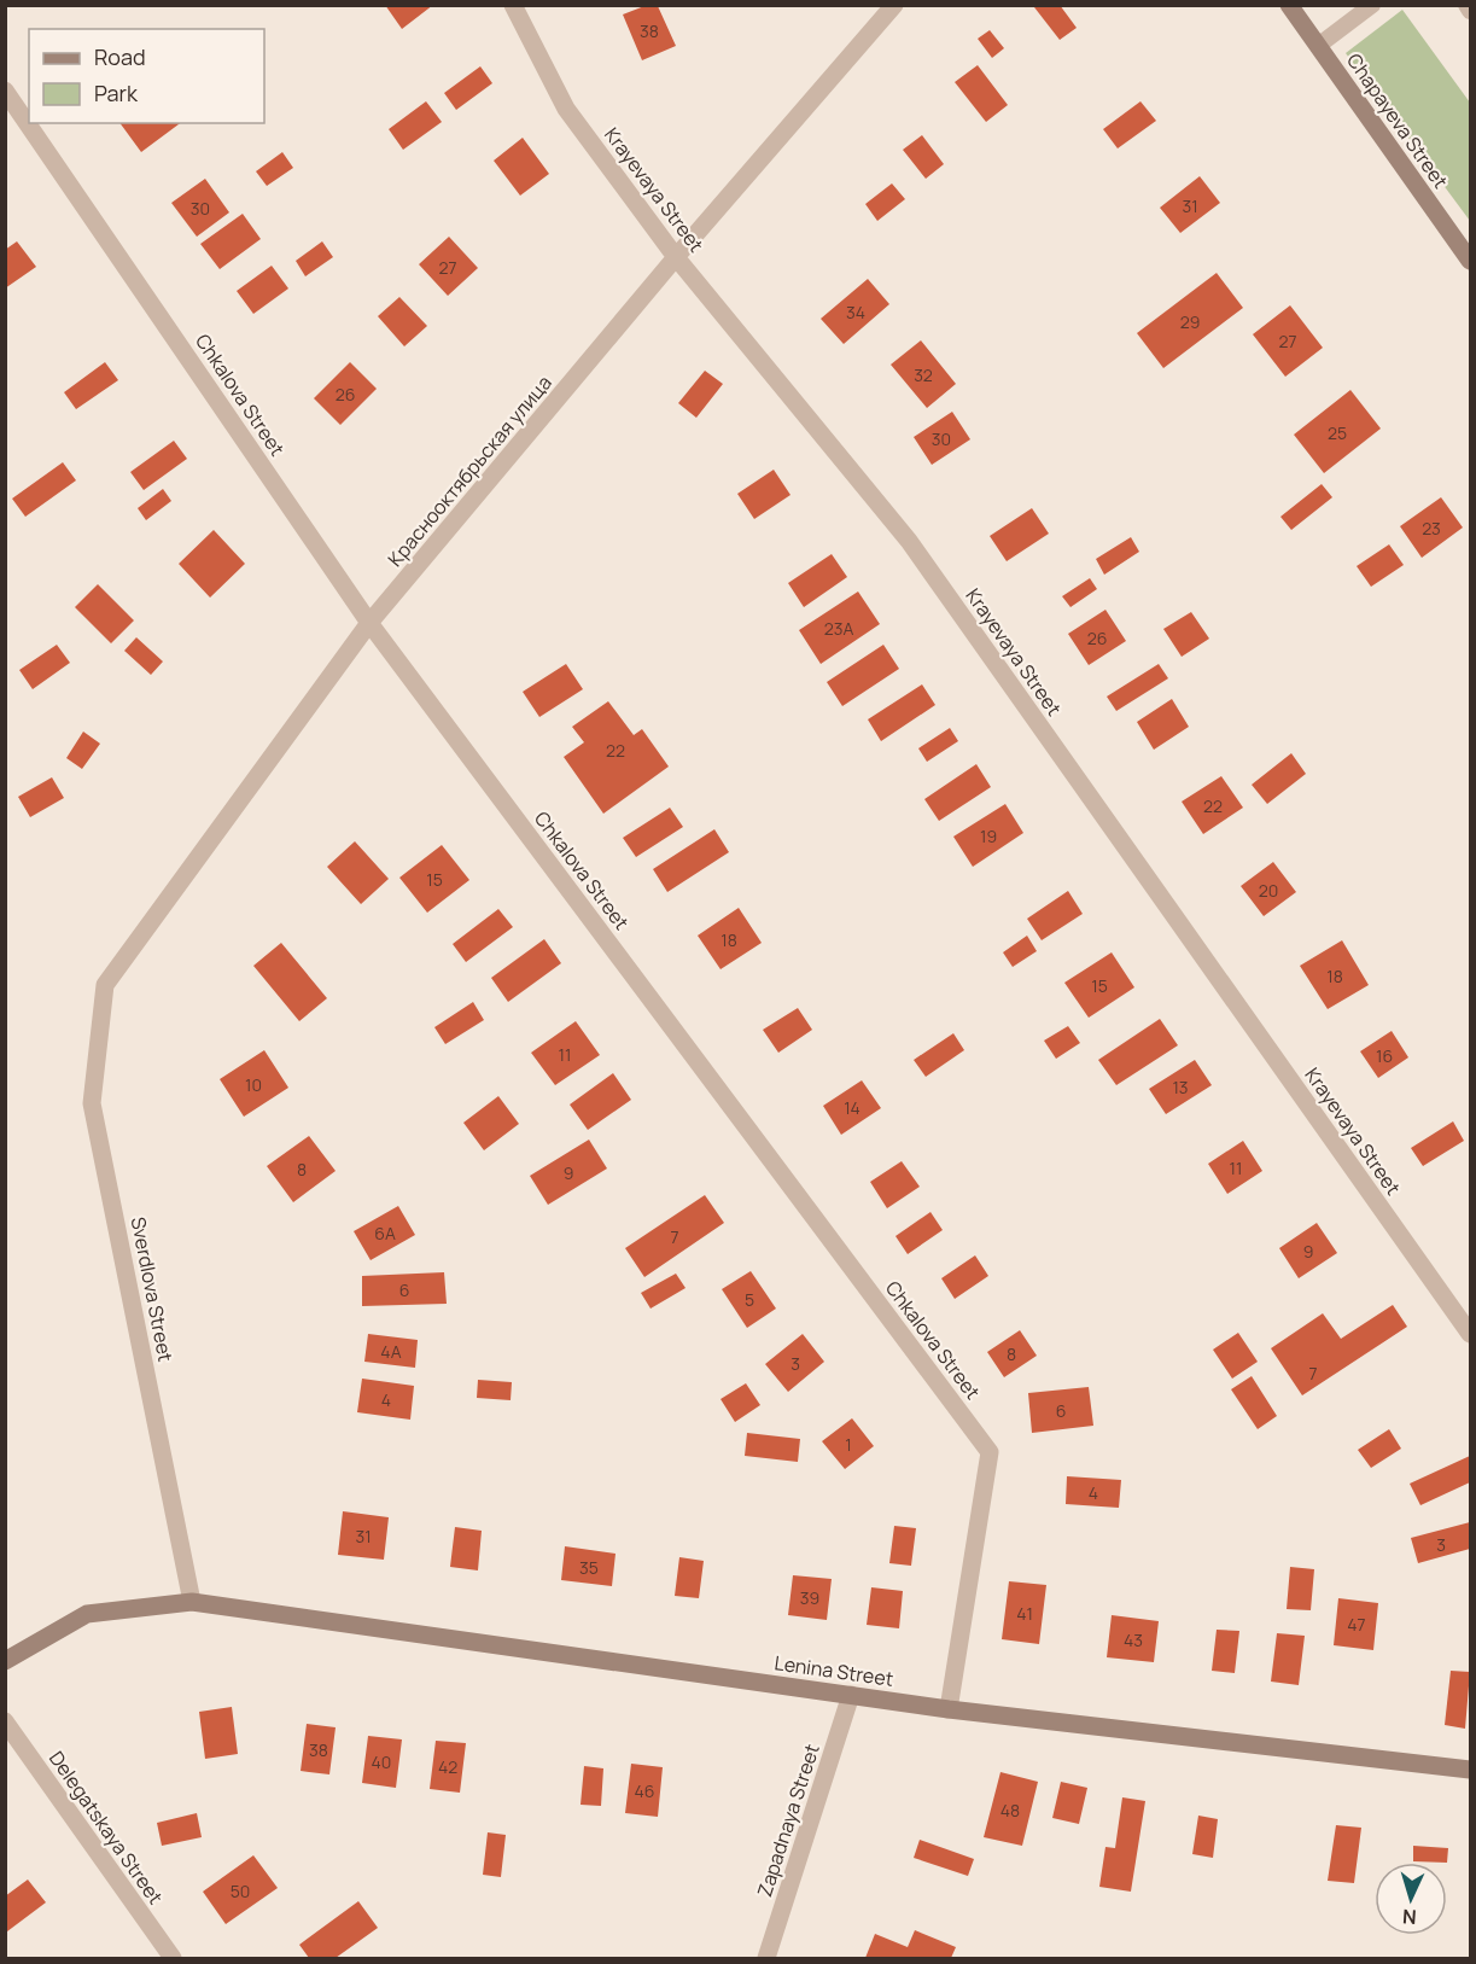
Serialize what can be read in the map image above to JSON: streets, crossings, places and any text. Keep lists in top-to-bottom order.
{
  "streets": {
    "main road": ["Chapayeva Street", "Lenina Street"],
    "street": [
      "Krayevaya Street",
      "Chkalova Street",
      "Краснооктябрьская улица",
      "Sverdlova Street",
      "Zapadnaya Street",
      "Delegatskaya Street"
    ]
  },
  "crossings": [
    ["Krayevaya Street", "Краснооктябрьская улица"],
    ["Chkalova Street", "Краснооктябрьская улица"],
    ["Chkalova Street", "Lenina Street"],
    ["Краснооктябрьская улица", "Sverdlova Street"],
    ["Sverdlova Street", "Lenina Street"],
    ["Lenina Street", "Zapadnaya Street"]
  ],
  "house_numbers": [
    "38",
    "31",
    "30",
    "27",
    "34",
    "29",
    "27",
    "32",
    "26",
    "25",
    "30",
    "23",
    "23А",
    "26",
    "22",
    "22",
    "19",
    "15",
    "20",
    "18",
    "18",
    "15",
    "11",
    "16",
    "10",
    "13",
    "14",
    "11",
    "8",
    "9",
    "6А",
    "7",
    "9",
    "6",
    "5",
    "4А",
    "8",
    "3",
    "7",
    "4",
    "6",
    "1",
    "4",
    "31",
    "3",
    "35",
    "39",
    "41",
    "47",
    "43",
    "38",
    "40",
    "42",
    "46",
    "48",
    "50"
  ],
  "legend": ["Road", "Park"],
  "north": "bottom"
}
